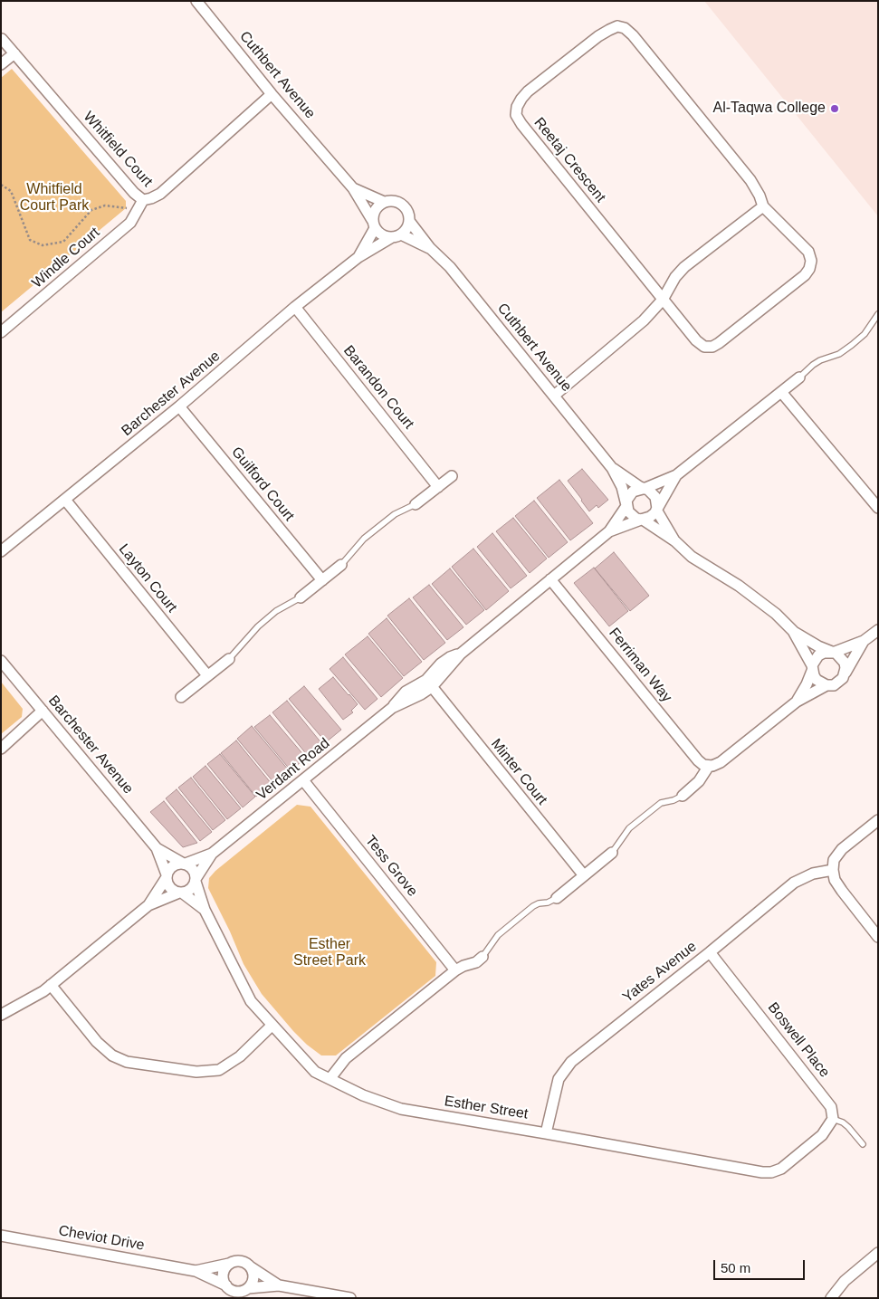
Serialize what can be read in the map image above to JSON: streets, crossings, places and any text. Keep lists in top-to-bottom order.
{
  "streets": {
    "street": [
      "Cuthbert Avenue",
      "Whitfield Court",
      "Reetaj Crescent",
      "Windle Court",
      "Barandon Court",
      "Barchester Avenue",
      "Guilford Court",
      "Layton Court",
      "Ferriman Way",
      "Verdant Road",
      "Minter Court",
      "Tess Grove",
      "Yates Avenue",
      "Boswell Place",
      "Esther Street",
      "Cheviot Drive"
    ]
  },
  "crossings": [
    ["Cuthbert Avenue", "Whitfield Court"],
    ["Cuthbert Avenue", "Barchester Avenue"],
    ["Cuthbert Avenue", "Verdant Road"],
    ["Whitfield Court", "Windle Court"],
    ["Barandon Court", "Barchester Avenue"],
    ["Barchester Avenue", "Guilford Court"],
    ["Barchester Avenue", "Layton Court"],
    ["Barchester Avenue", "Verdant Road"],
    ["Barchester Avenue", "Esther Street"],
    ["Ferriman Way", "Verdant Road"],
    ["Verdant Road", "Minter Court"],
    ["Verdant Road", "Tess Grove"],
    ["Verdant Road", "Esther Street"],
    ["Yates Avenue", "Boswell Place"],
    ["Yates Avenue", "Esther Street"],
    ["Boswell Place", "Esther Street"]
  ],
  "parks": ["Whitfield Court Park", "Esther Street Park"],
  "places": ["Al-Taqwa College"],
  "scale_bar": "50 m"
}
